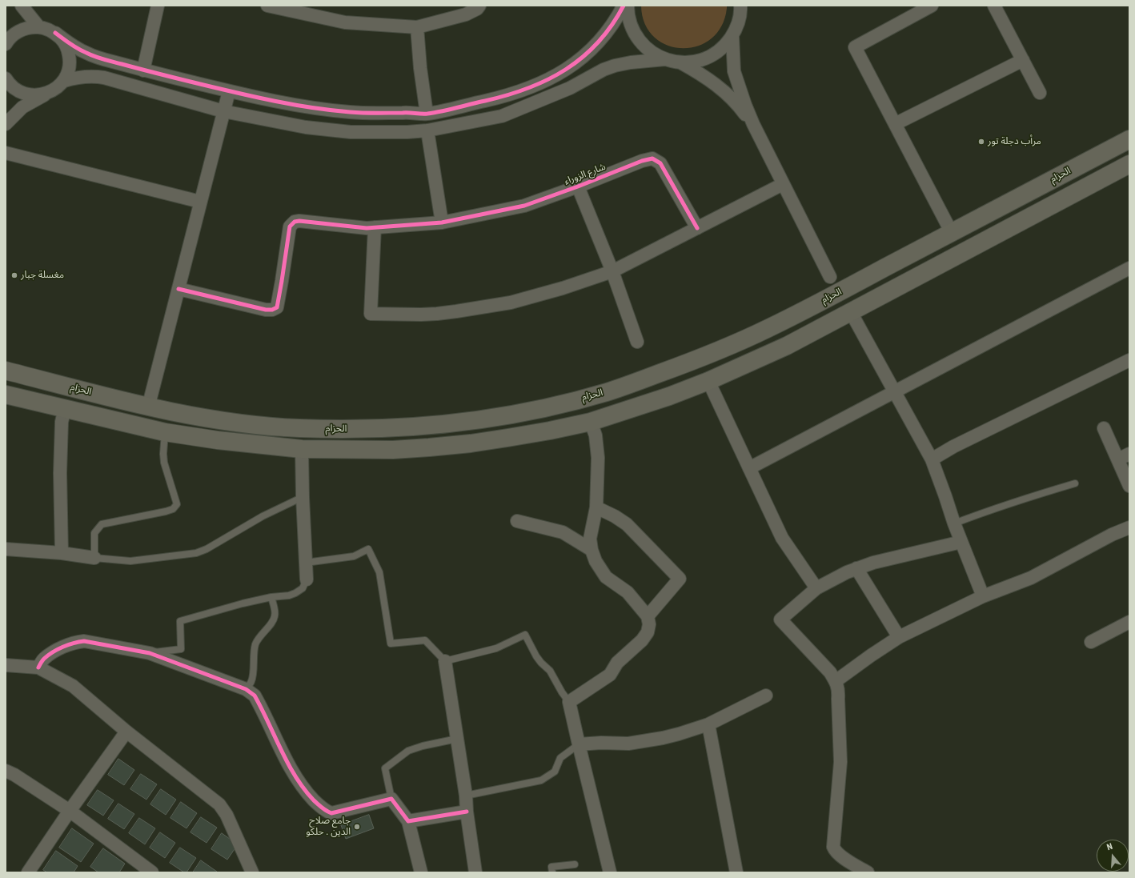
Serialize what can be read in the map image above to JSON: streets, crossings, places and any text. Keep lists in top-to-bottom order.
{
  "streets": {
    "main road": ["الحزام"],
    "street": ["شارع الزوراء"]
  },
  "places": ["مرأب دجلة تور", "مغسلة جبار", "جامع صلاح الدين . حلكو"],
  "north": "top"
}
